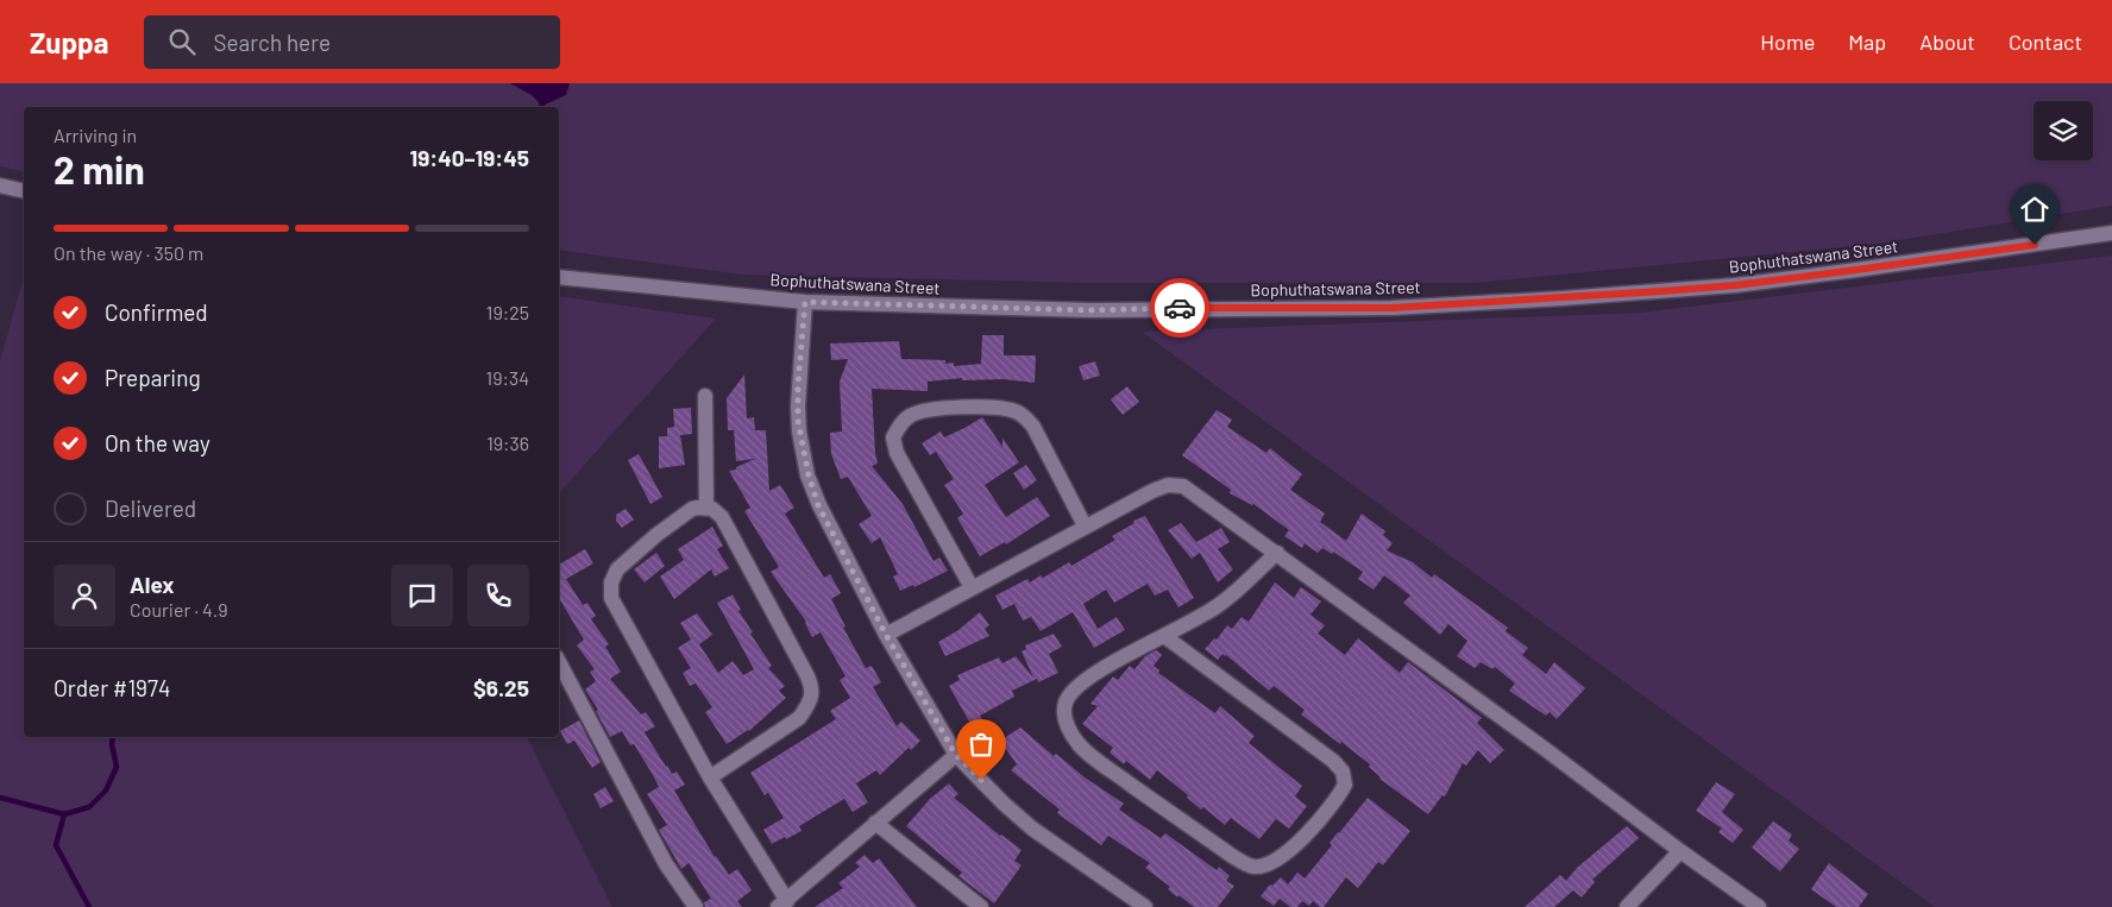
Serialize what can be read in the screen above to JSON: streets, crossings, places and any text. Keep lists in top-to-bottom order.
{
  "streets": {
    "street": ["Bophuthatswana Street"]
  },
  "page": {
    "header": "Zuppa",
    "search": "Search here",
    "nav": [
      "Home",
      "Map",
      "About",
      "Contact"
    ],
    "heading": ["2 min", "Arriving in", "19:40–19:45"],
    "panel": [
      "Alex",
      "Courier · 4.9",
      "Order #1974",
      "$6.25"
    ],
    "bar": "On the way · 350 m",
    "list": [
      ["Confirmed", "19:25"],
      ["Preparing", "19:34"],
      ["On the way", "19:36"],
      "Delivered"
    ]
  }
}
